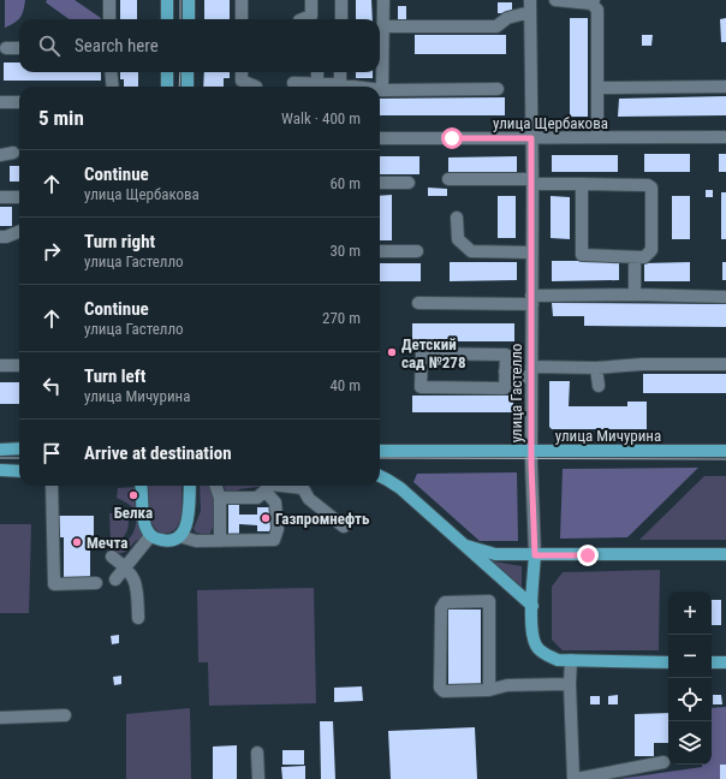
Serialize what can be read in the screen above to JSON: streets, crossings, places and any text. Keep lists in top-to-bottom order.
{
  "streets": {
    "main road": ["улица Гастелло", "улица Мичурина"],
    "street": ["улица Щербакова"]
  },
  "crossings": [
    ["улица Щербакова", "улица Гастелло"],
    ["улица Гастелло", "улица Мичурина"]
  ],
  "places": [
    "Детский сад №278",
    "Белка",
    "Газпромнефть",
    "Мечта"
  ],
  "page": {
    "search": "Search here",
    "heading": ["5 min", "Walk · 400 m"],
    "list": [
      ["Continue", "улица Щербакова", "60 m"],
      ["Turn right", "улица Гастелло", "30 m"],
      ["Continue", "улица Гастелло", "270 m"],
      ["Turn left", "улица Мичурина", "40 m"],
      "Arrive at destination"
    ],
    "map_buttons": ["+", "−"]
  }
}
